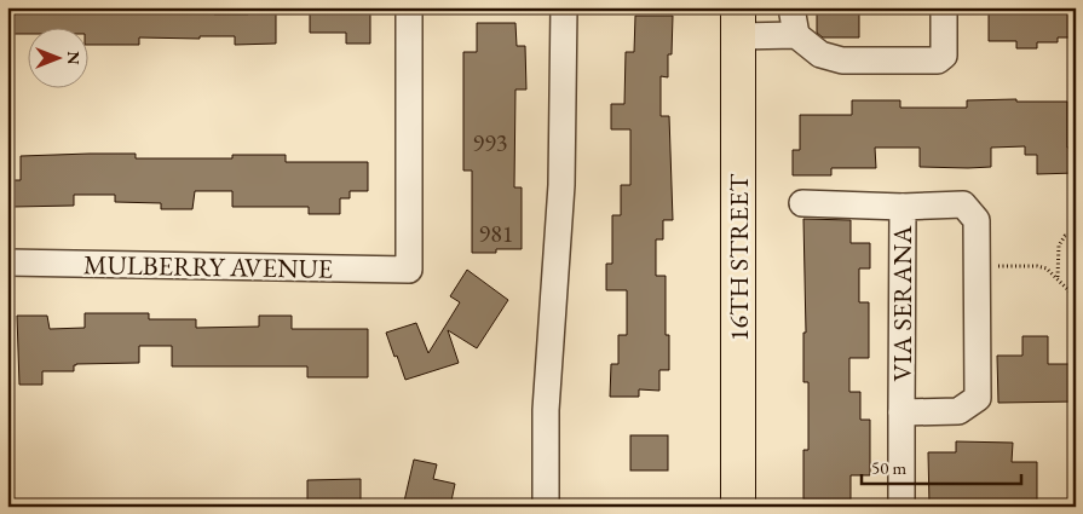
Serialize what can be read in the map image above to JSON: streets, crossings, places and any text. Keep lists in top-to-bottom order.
{
  "streets": {
    "main road": ["16TH STREET"],
    "street": ["MULBERRY AVENUE", "VIA SERANA"]
  },
  "house_numbers": ["993", "981"],
  "scale_bar": "50 m",
  "north": "right"
}
